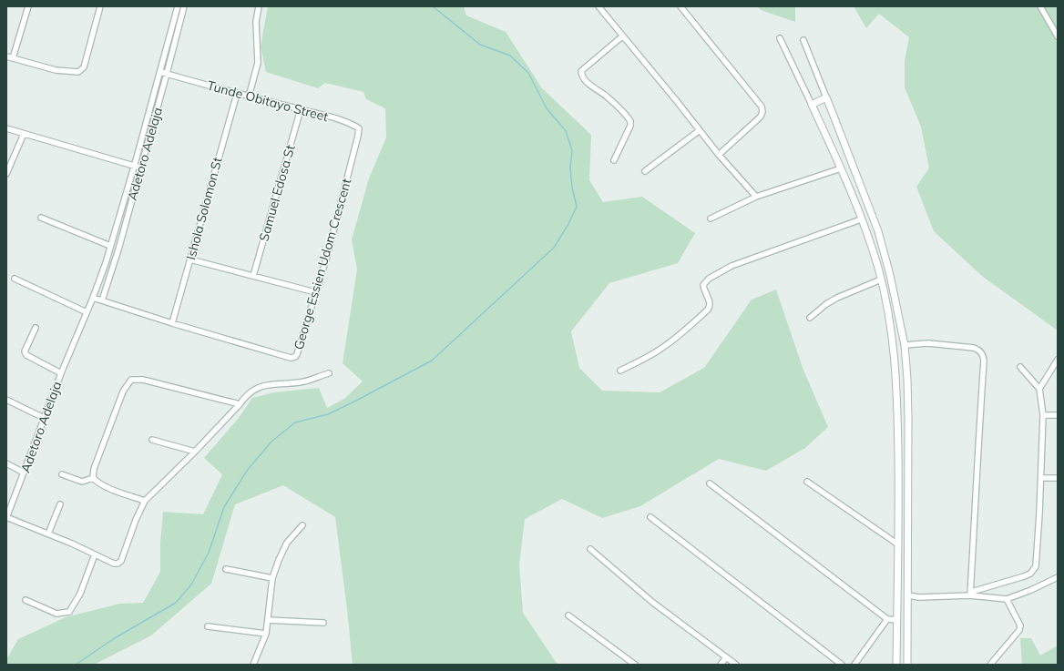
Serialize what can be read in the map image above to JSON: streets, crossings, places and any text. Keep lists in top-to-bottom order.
{
  "streets": {
    "street": [
      "Tunde Obitayo Street",
      "Adetoro Adelaja",
      "Samuel Edosa St",
      "Ishola Solomon St",
      "George Essien Udom Crescent"
    ]
  },
  "crossings": [
    ["Tunde Obitayo Street", "Adetoro Adelaja"],
    ["Tunde Obitayo Street", "Samuel Edosa St"],
    ["Tunde Obitayo Street", "Ishola Solomon St"],
    ["Tunde Obitayo Street", "George Essien Udom Crescent"],
    ["Adetoro Adelaja", "George Essien Udom Crescent"],
    ["Ishola Solomon St", "George Essien Udom Crescent"]
  ]
}
